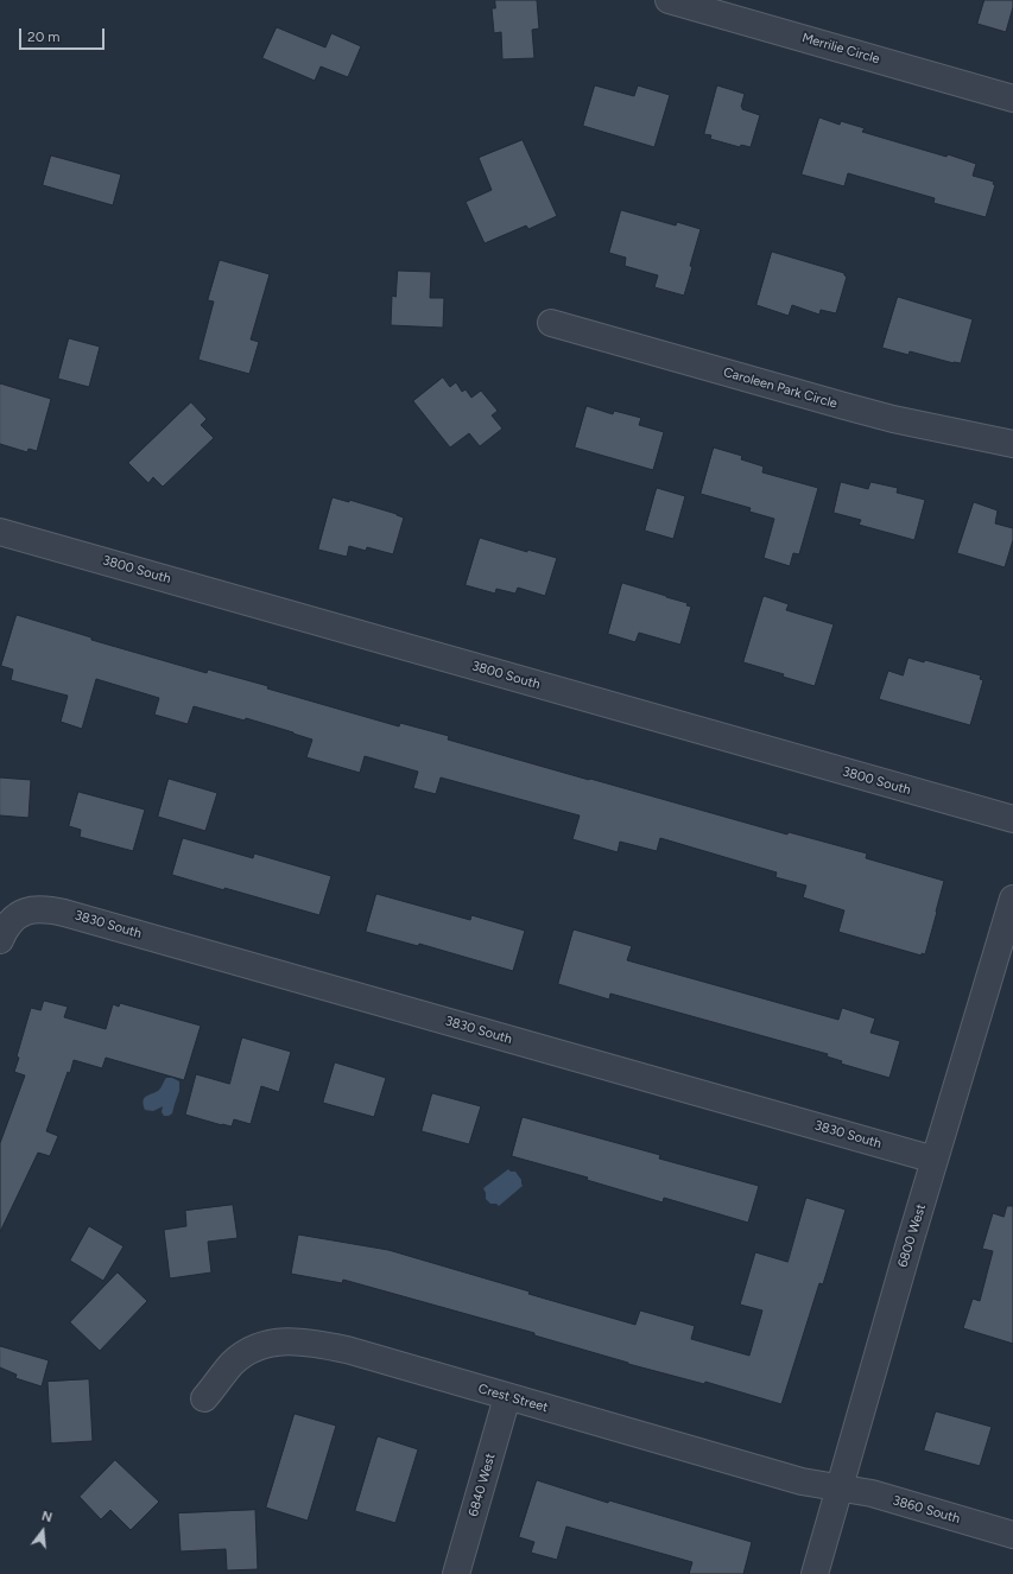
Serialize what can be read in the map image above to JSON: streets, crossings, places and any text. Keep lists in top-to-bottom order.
{
  "streets": {
    "street": [
      "Merrilie Circle",
      "Caroleen Park Circle",
      "3800 South",
      "3830 South",
      "6800 West",
      "Crest Street",
      "6840 West",
      "3860 South"
    ]
  },
  "crossings": [
    ["3830 South", "6800 West"],
    ["6800 West", "Crest Street"],
    ["6800 West", "3860 South"],
    ["Crest Street", "6840 West"],
    ["Crest Street", "3860 South"]
  ],
  "scale_bar": "20 m",
  "north": "top"
}
